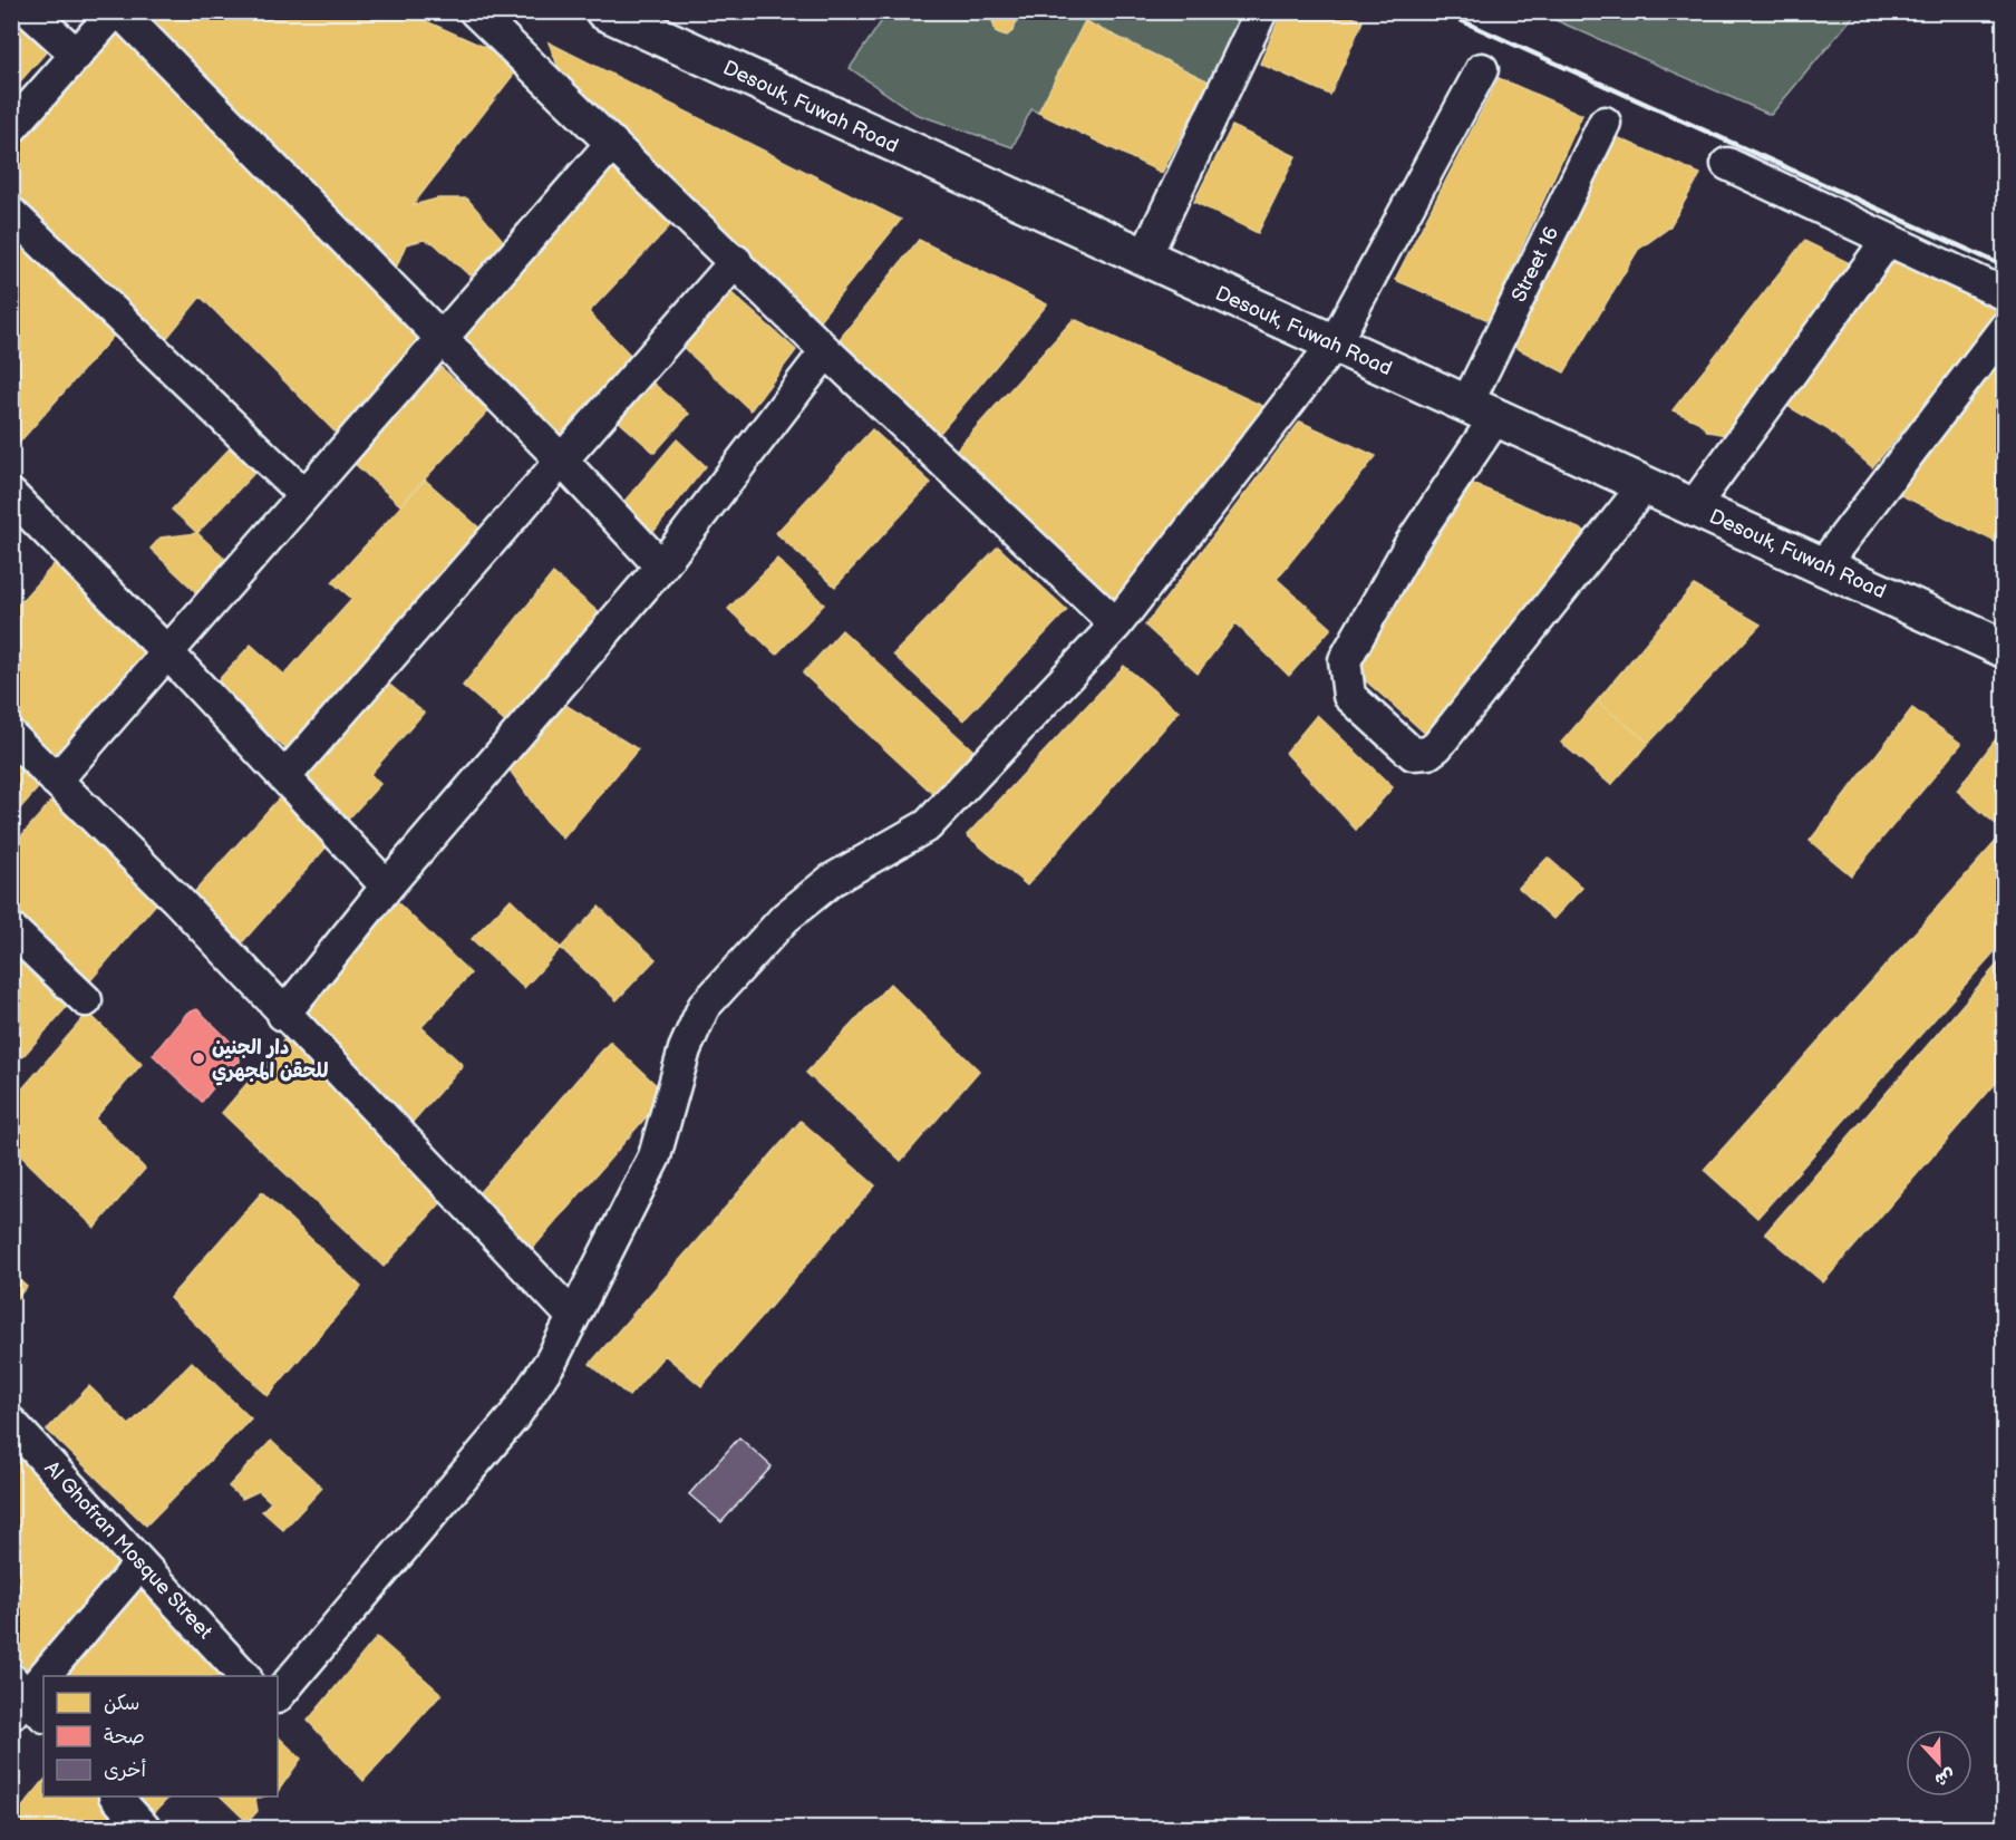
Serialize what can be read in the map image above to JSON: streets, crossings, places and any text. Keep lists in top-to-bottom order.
{
  "streets": {
    "main road": ["Desouk, Fuwah Road"],
    "street": ["Street 16", "Al Ghofran Mosque Street"]
  },
  "crossings": [
    ["Desouk, Fuwah Road", "Street 16"]
  ],
  "places": ["دار الجنين للحقن المجهري"],
  "legend": ["سكن", "صحة", "أخرى"],
  "north": "bottom"
}
